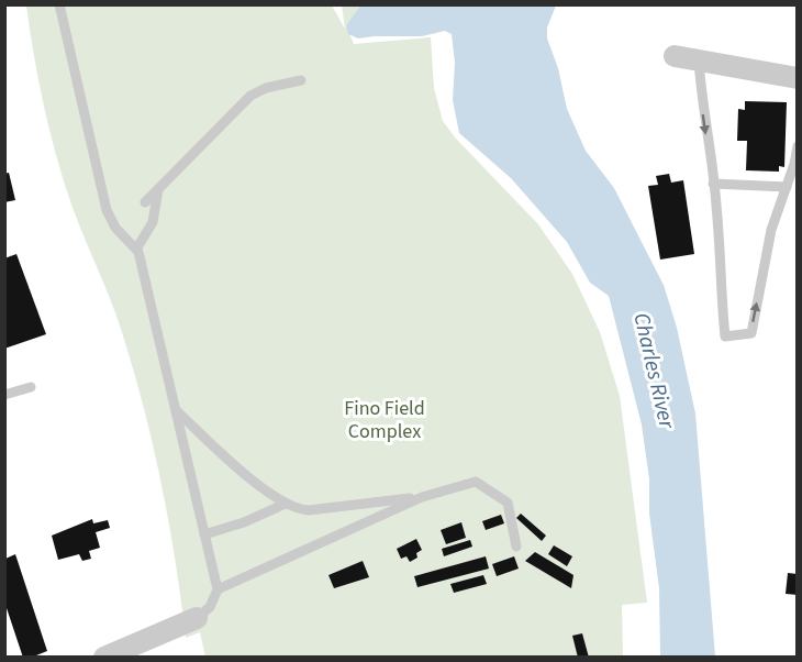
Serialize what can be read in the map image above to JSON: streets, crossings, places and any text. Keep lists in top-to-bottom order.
{
  "water": ["Charles River"],
  "parks": ["Fino Field Complex"]
}
